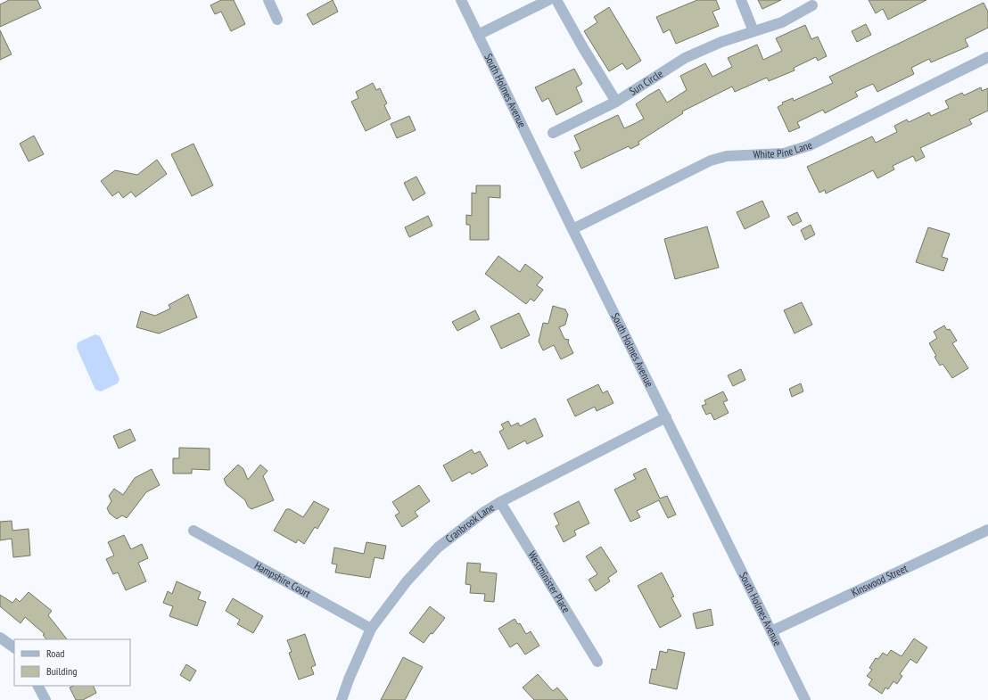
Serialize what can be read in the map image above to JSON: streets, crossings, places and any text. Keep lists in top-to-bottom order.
{
  "streets": {
    "street": [
      "Sun Circle",
      "South Holmes Avenue",
      "White Pine Lane",
      "Cranbrook Lane",
      "Hampshire Court",
      "Westminister Place",
      "Kinswood Street"
    ]
  },
  "crossings": [
    ["South Holmes Avenue", "White Pine Lane"],
    ["South Holmes Avenue", "Cranbrook Lane"],
    ["South Holmes Avenue", "Kinswood Street"],
    ["Cranbrook Lane", "Hampshire Court"],
    ["Cranbrook Lane", "Westminister Place"]
  ],
  "legend": ["Road", "Building"]
}
